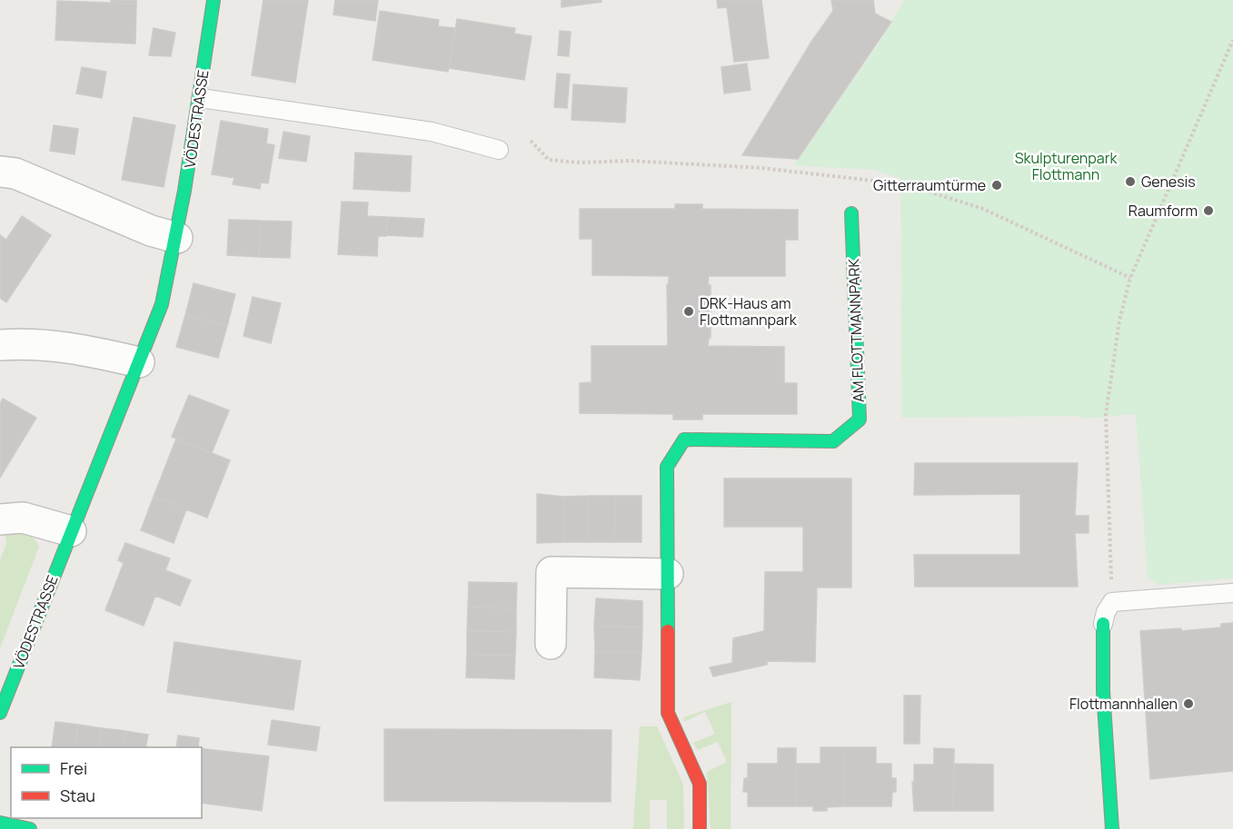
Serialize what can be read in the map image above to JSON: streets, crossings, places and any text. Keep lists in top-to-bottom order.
{
  "streets": {
    "street": ["VÖDESTRASSE", "AM FLOTTMANNPARK"]
  },
  "parks": ["Skulpturenpark Flottmann"],
  "places": [
    "Genesis",
    "Gitterraumtürme",
    "Raumform",
    "DRK-Haus am Flottmannpark",
    "Flottmannhallen"
  ],
  "legend": ["Frei", "Stau"]
}
